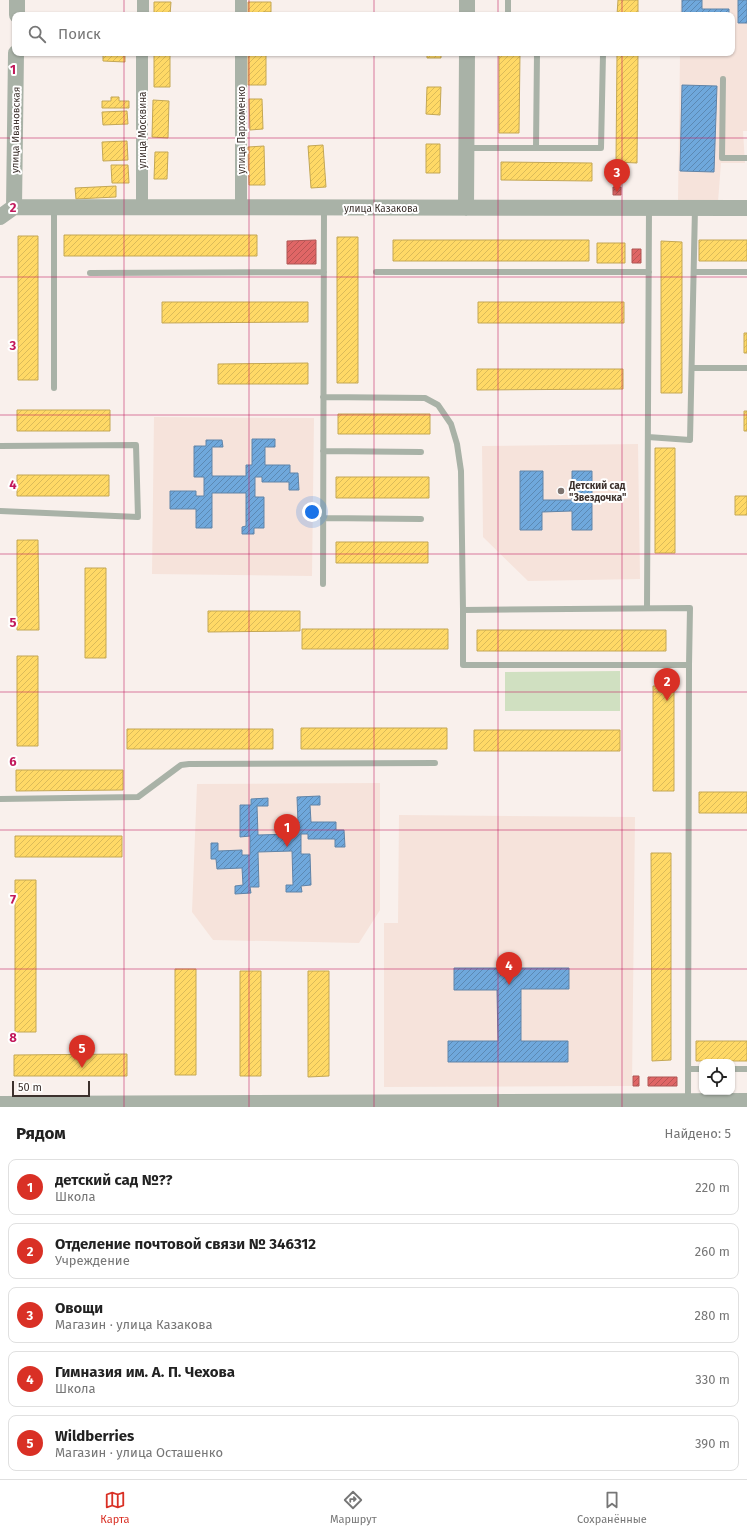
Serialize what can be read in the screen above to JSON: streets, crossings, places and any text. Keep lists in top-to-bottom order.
{
  "streets": {
    "street": [
      "улица Ивановская",
      "улица Москвина",
      "улица Пархоменко",
      "улица Казакова"
    ]
  },
  "crossings": [
    ["улица Ивановская", "улица Казакова"],
    ["улица Москвина", "улица Казакова"],
    ["улица Пархоменко", "улица Казакова"]
  ],
  "places": ["Детский сад \"Звездочка\""],
  "scale_bar": "50 m",
  "page": {
    "search": "Поиск",
    "pins": [
      "3",
      "2",
      "1",
      "4",
      "5"
    ],
    "scale": "50 m",
    "heading": ["Рядом", "Найдено: 5"],
    "list": [
      {
        "mark": "1",
        "name": "детский сад №??",
        "note": "Школа",
        "value": "220 m"
      },
      {
        "mark": "2",
        "name": "Отделение почтовой связи № 346312",
        "note": "Учреждение",
        "value": "260 m"
      },
      {
        "mark": "3",
        "name": "Овощи",
        "note": "Магазин · улица Казакова",
        "value": "280 m"
      },
      {
        "mark": "4",
        "name": "Гимназия им. А. П. Чехова",
        "note": "Школа",
        "value": "330 m"
      },
      {
        "mark": "5",
        "name": "Wildberries",
        "note": "Магазин · улица Осташенко",
        "value": "390 m"
      }
    ],
    "nav": ["Карта", "Маршрут", "Сохранённые"]
  },
  "grid": {
    "rows": [
      "1",
      "2",
      "3",
      "4",
      "5",
      "6",
      "7",
      "8"
    ]
  }
}
